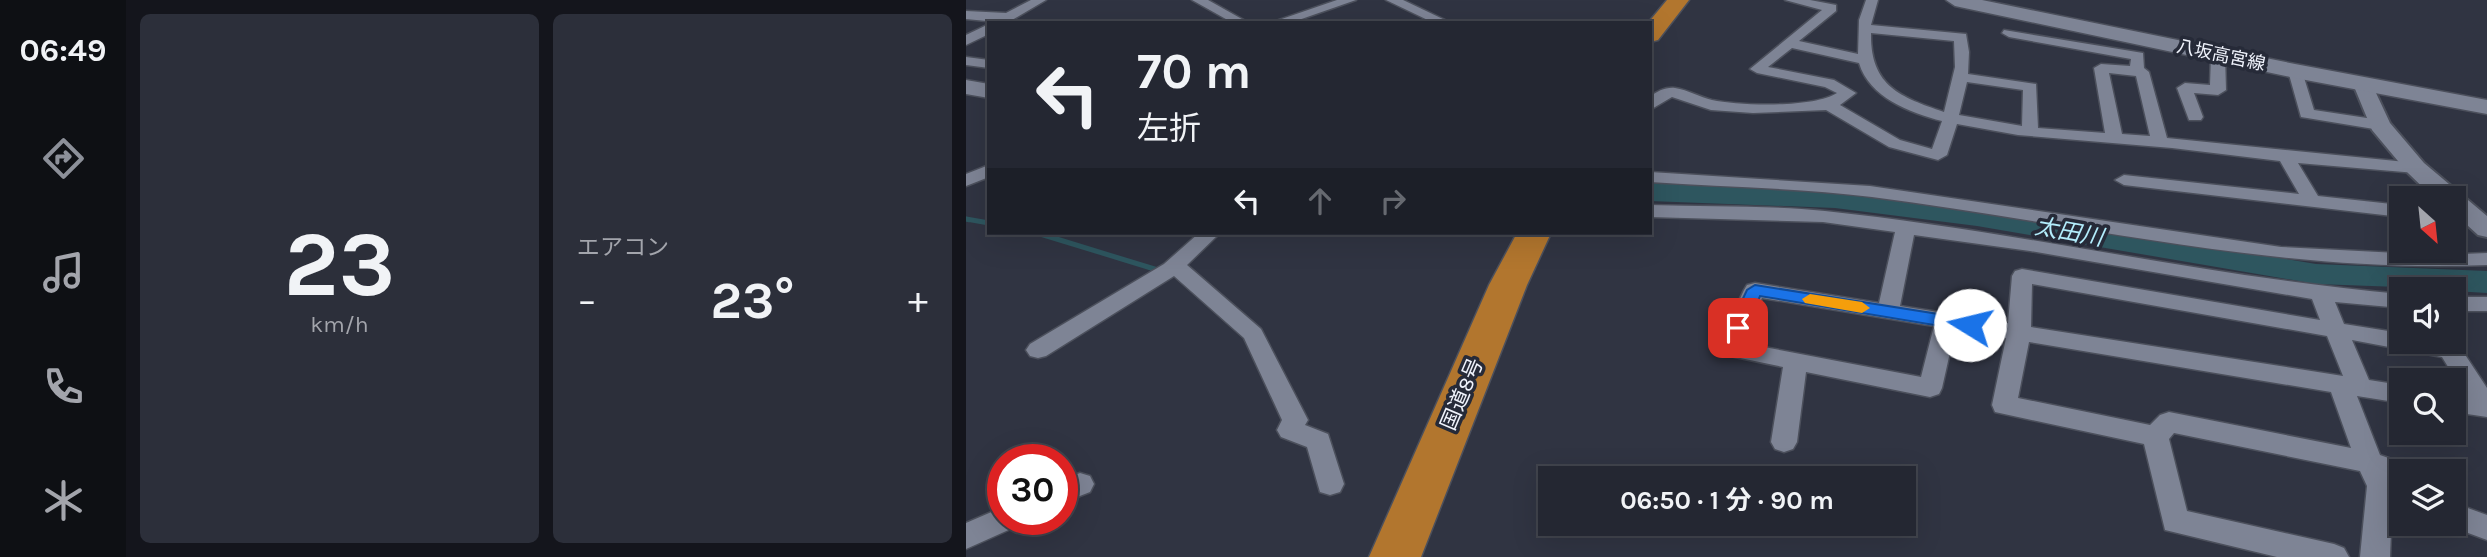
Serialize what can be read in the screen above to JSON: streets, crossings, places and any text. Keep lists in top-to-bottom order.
{
  "streets": {
    "highway": ["国道8号"],
    "main road": ["八坂高宮線"]
  },
  "water": ["太田川"],
  "north": "bottom right",
  "page": {
    "tabs": "06:49",
    "tile": [
      ["23", "km/h"],
      "エアコン"
    ],
    "turn": ["70 m", "左折"],
    "heat": ["−", "23°", "+"],
    "limit": "30",
    "trip": "06:50 · 1 分 · 90 m"
  }
}
